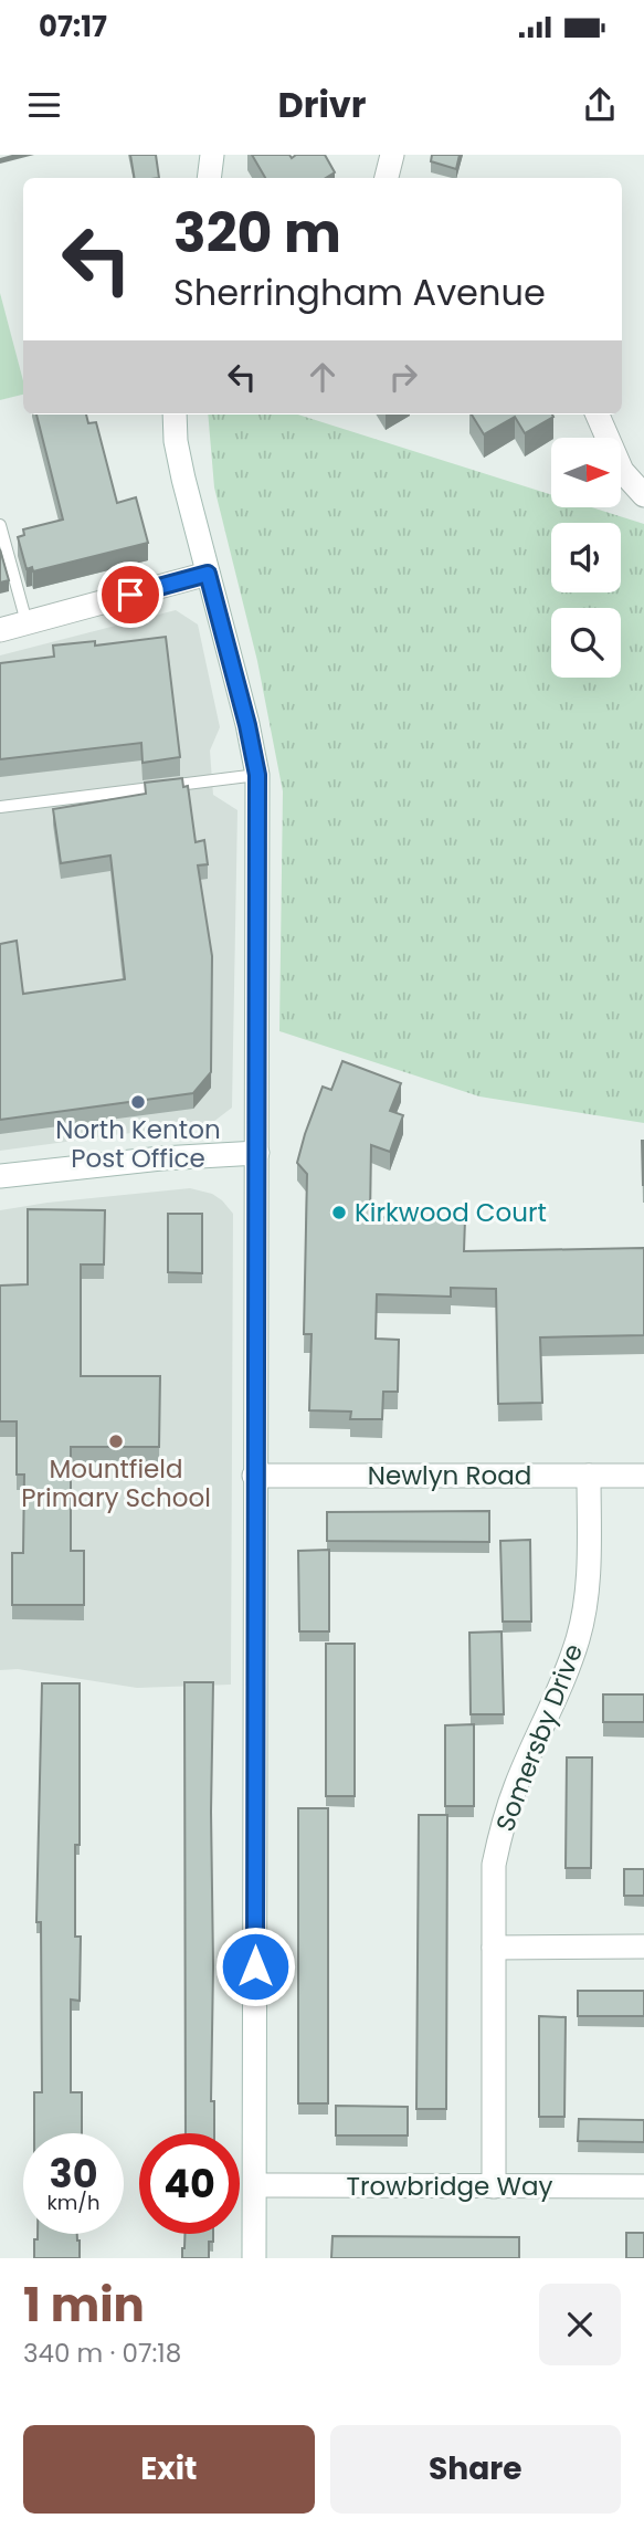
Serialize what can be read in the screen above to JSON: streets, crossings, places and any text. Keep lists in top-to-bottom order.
{
  "streets": {
    "street": ["Newlyn Road", "Somersby Drive", "Trowbridge Way"]
  },
  "crossings": [
    ["Newlyn Road", "Somersby Drive"],
    ["Somersby Drive", "Trowbridge Way"]
  ],
  "places": ["North Kenton Post Office", "Kirkwood Court", "Mountfield Primary School"],
  "north": "right",
  "page": {
    "status": "07:17",
    "header": "Drivr",
    "turn": ["320 m", "Sherringham Avenue"],
    "speed": "30 km/h",
    "limit": "40",
    "heading": ["1 min", "340 m · 07:18"],
    "buttons": ["Exit", "Share"]
  }
}
